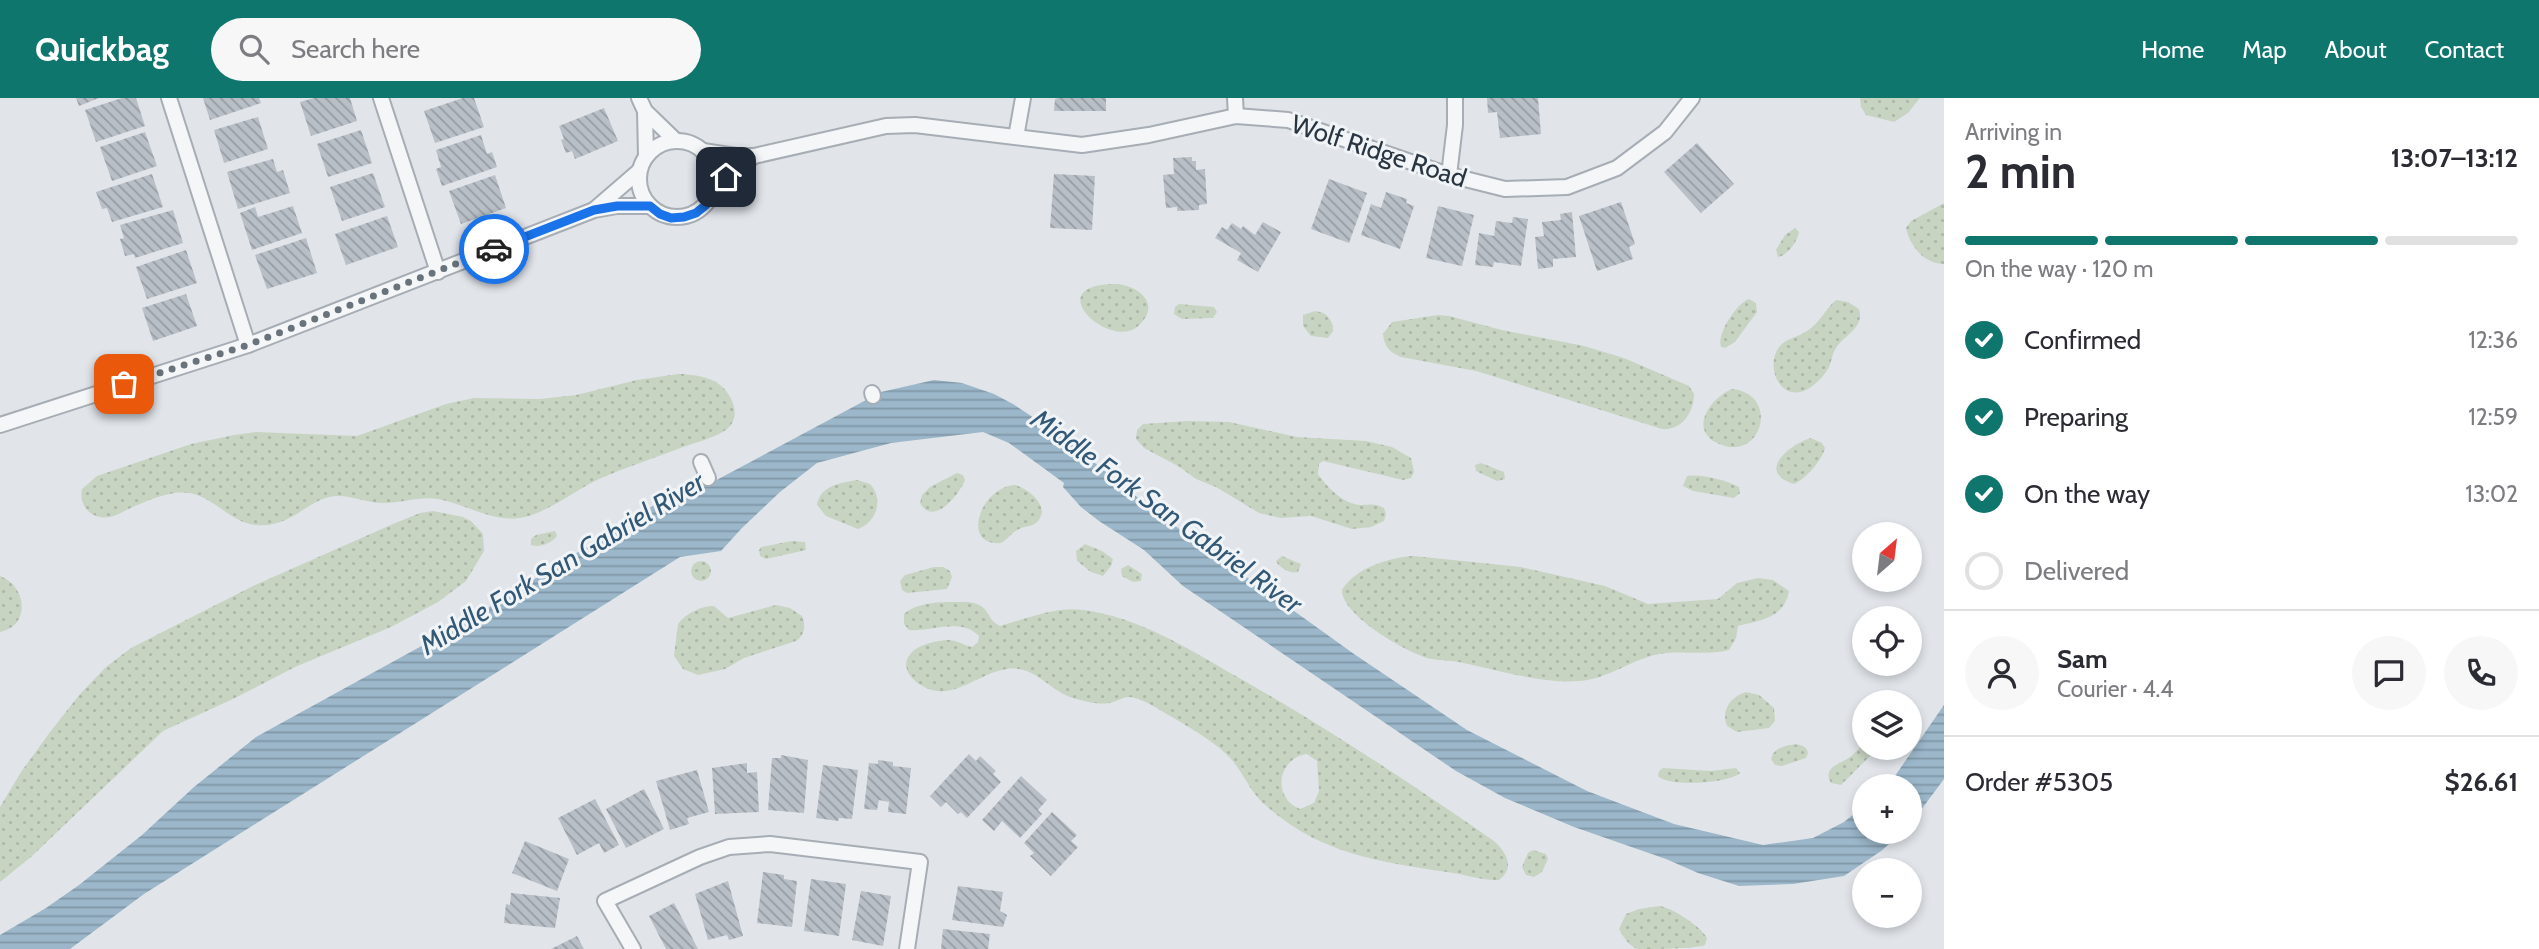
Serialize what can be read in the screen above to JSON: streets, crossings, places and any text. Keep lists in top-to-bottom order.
{
  "streets": {
    "street": ["Wolf Ridge Road"]
  },
  "water": ["Middle Fork San Gabriel River"],
  "north": "top right",
  "page": {
    "header": "Quickbag",
    "search": "Search here",
    "nav": [
      "Home",
      "Map",
      "About",
      "Contact"
    ],
    "heading": ["2 min", "Arriving in", "13:07–13:12"],
    "panel": [
      "Sam",
      "Courier · 4.4",
      "Order #5305",
      "$26.61"
    ],
    "bar": "On the way · 120 m",
    "list": [
      ["Confirmed", "12:36"],
      ["Preparing", "12:59"],
      ["On the way", "13:02"],
      "Delivered"
    ],
    "map_buttons": ["+", "−"]
  }
}
